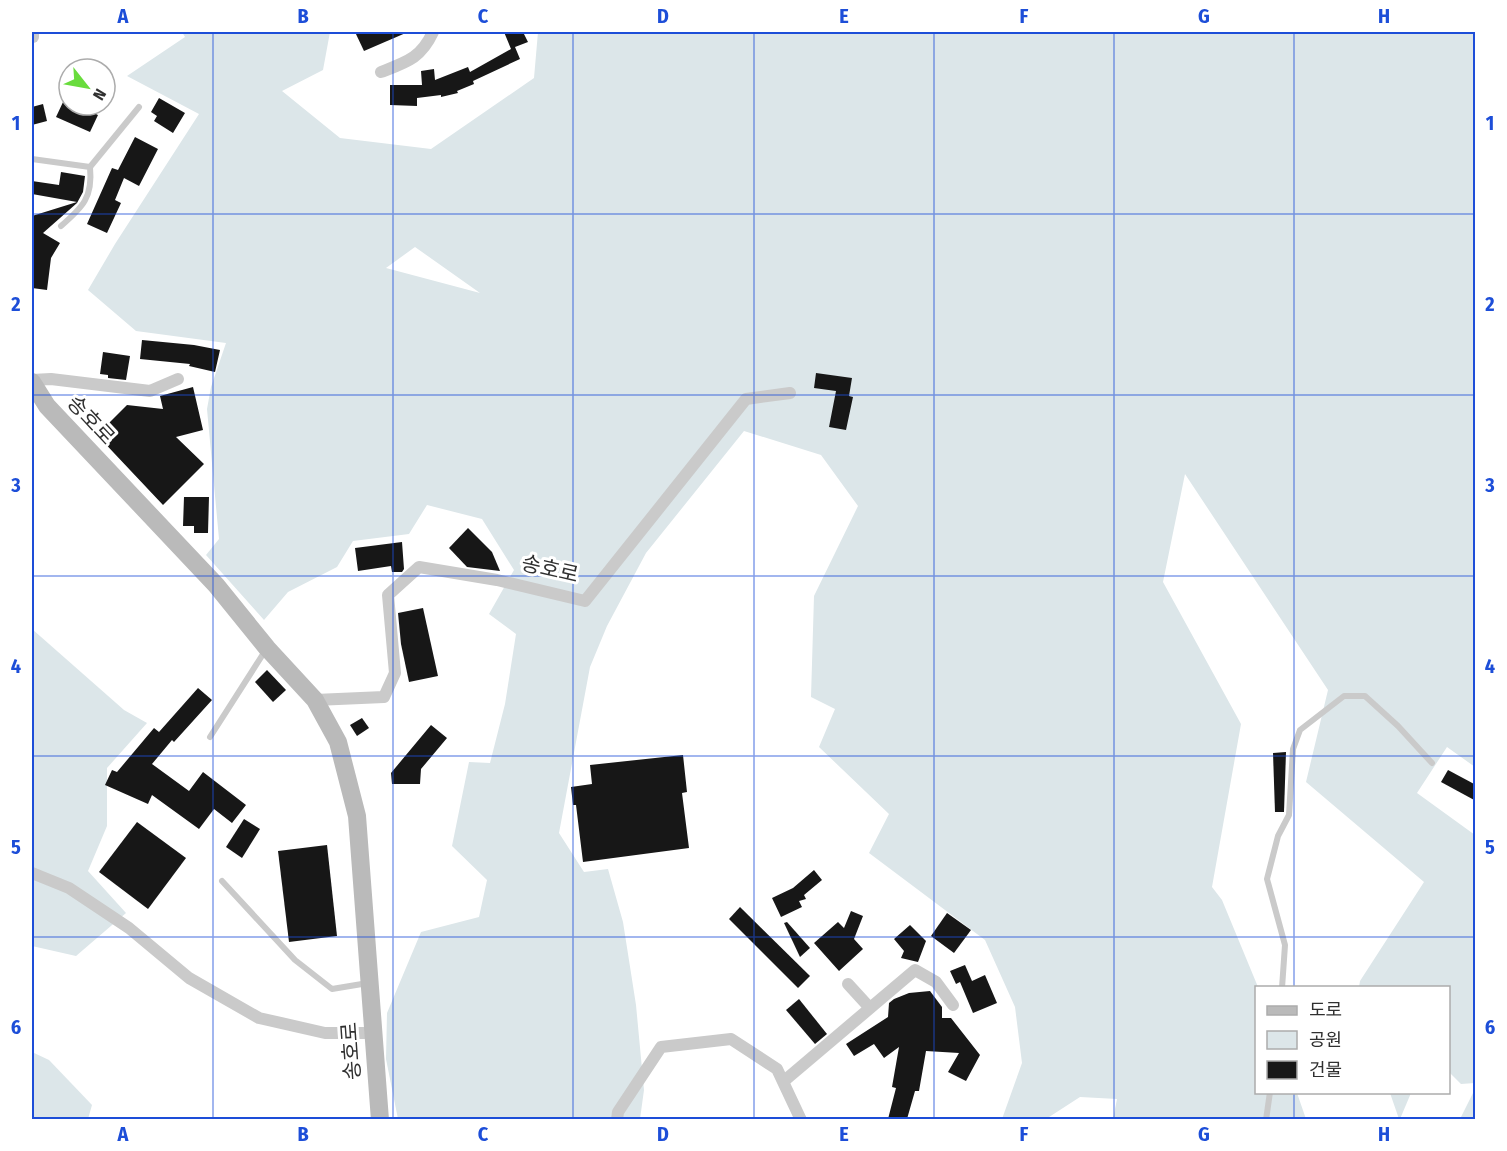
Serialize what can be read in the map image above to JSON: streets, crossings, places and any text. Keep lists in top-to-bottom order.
{
  "streets": {
    "main road": ["송호로"]
  },
  "legend": ["도로", "공원", "건물"],
  "north": "bottom right",
  "grid": {
    "columns": [
      "A",
      "B",
      "C",
      "D",
      "E",
      "F",
      "G",
      "H"
    ],
    "rows": [
      "1",
      "2",
      "3",
      "4",
      "5",
      "6"
    ]
  }
}
